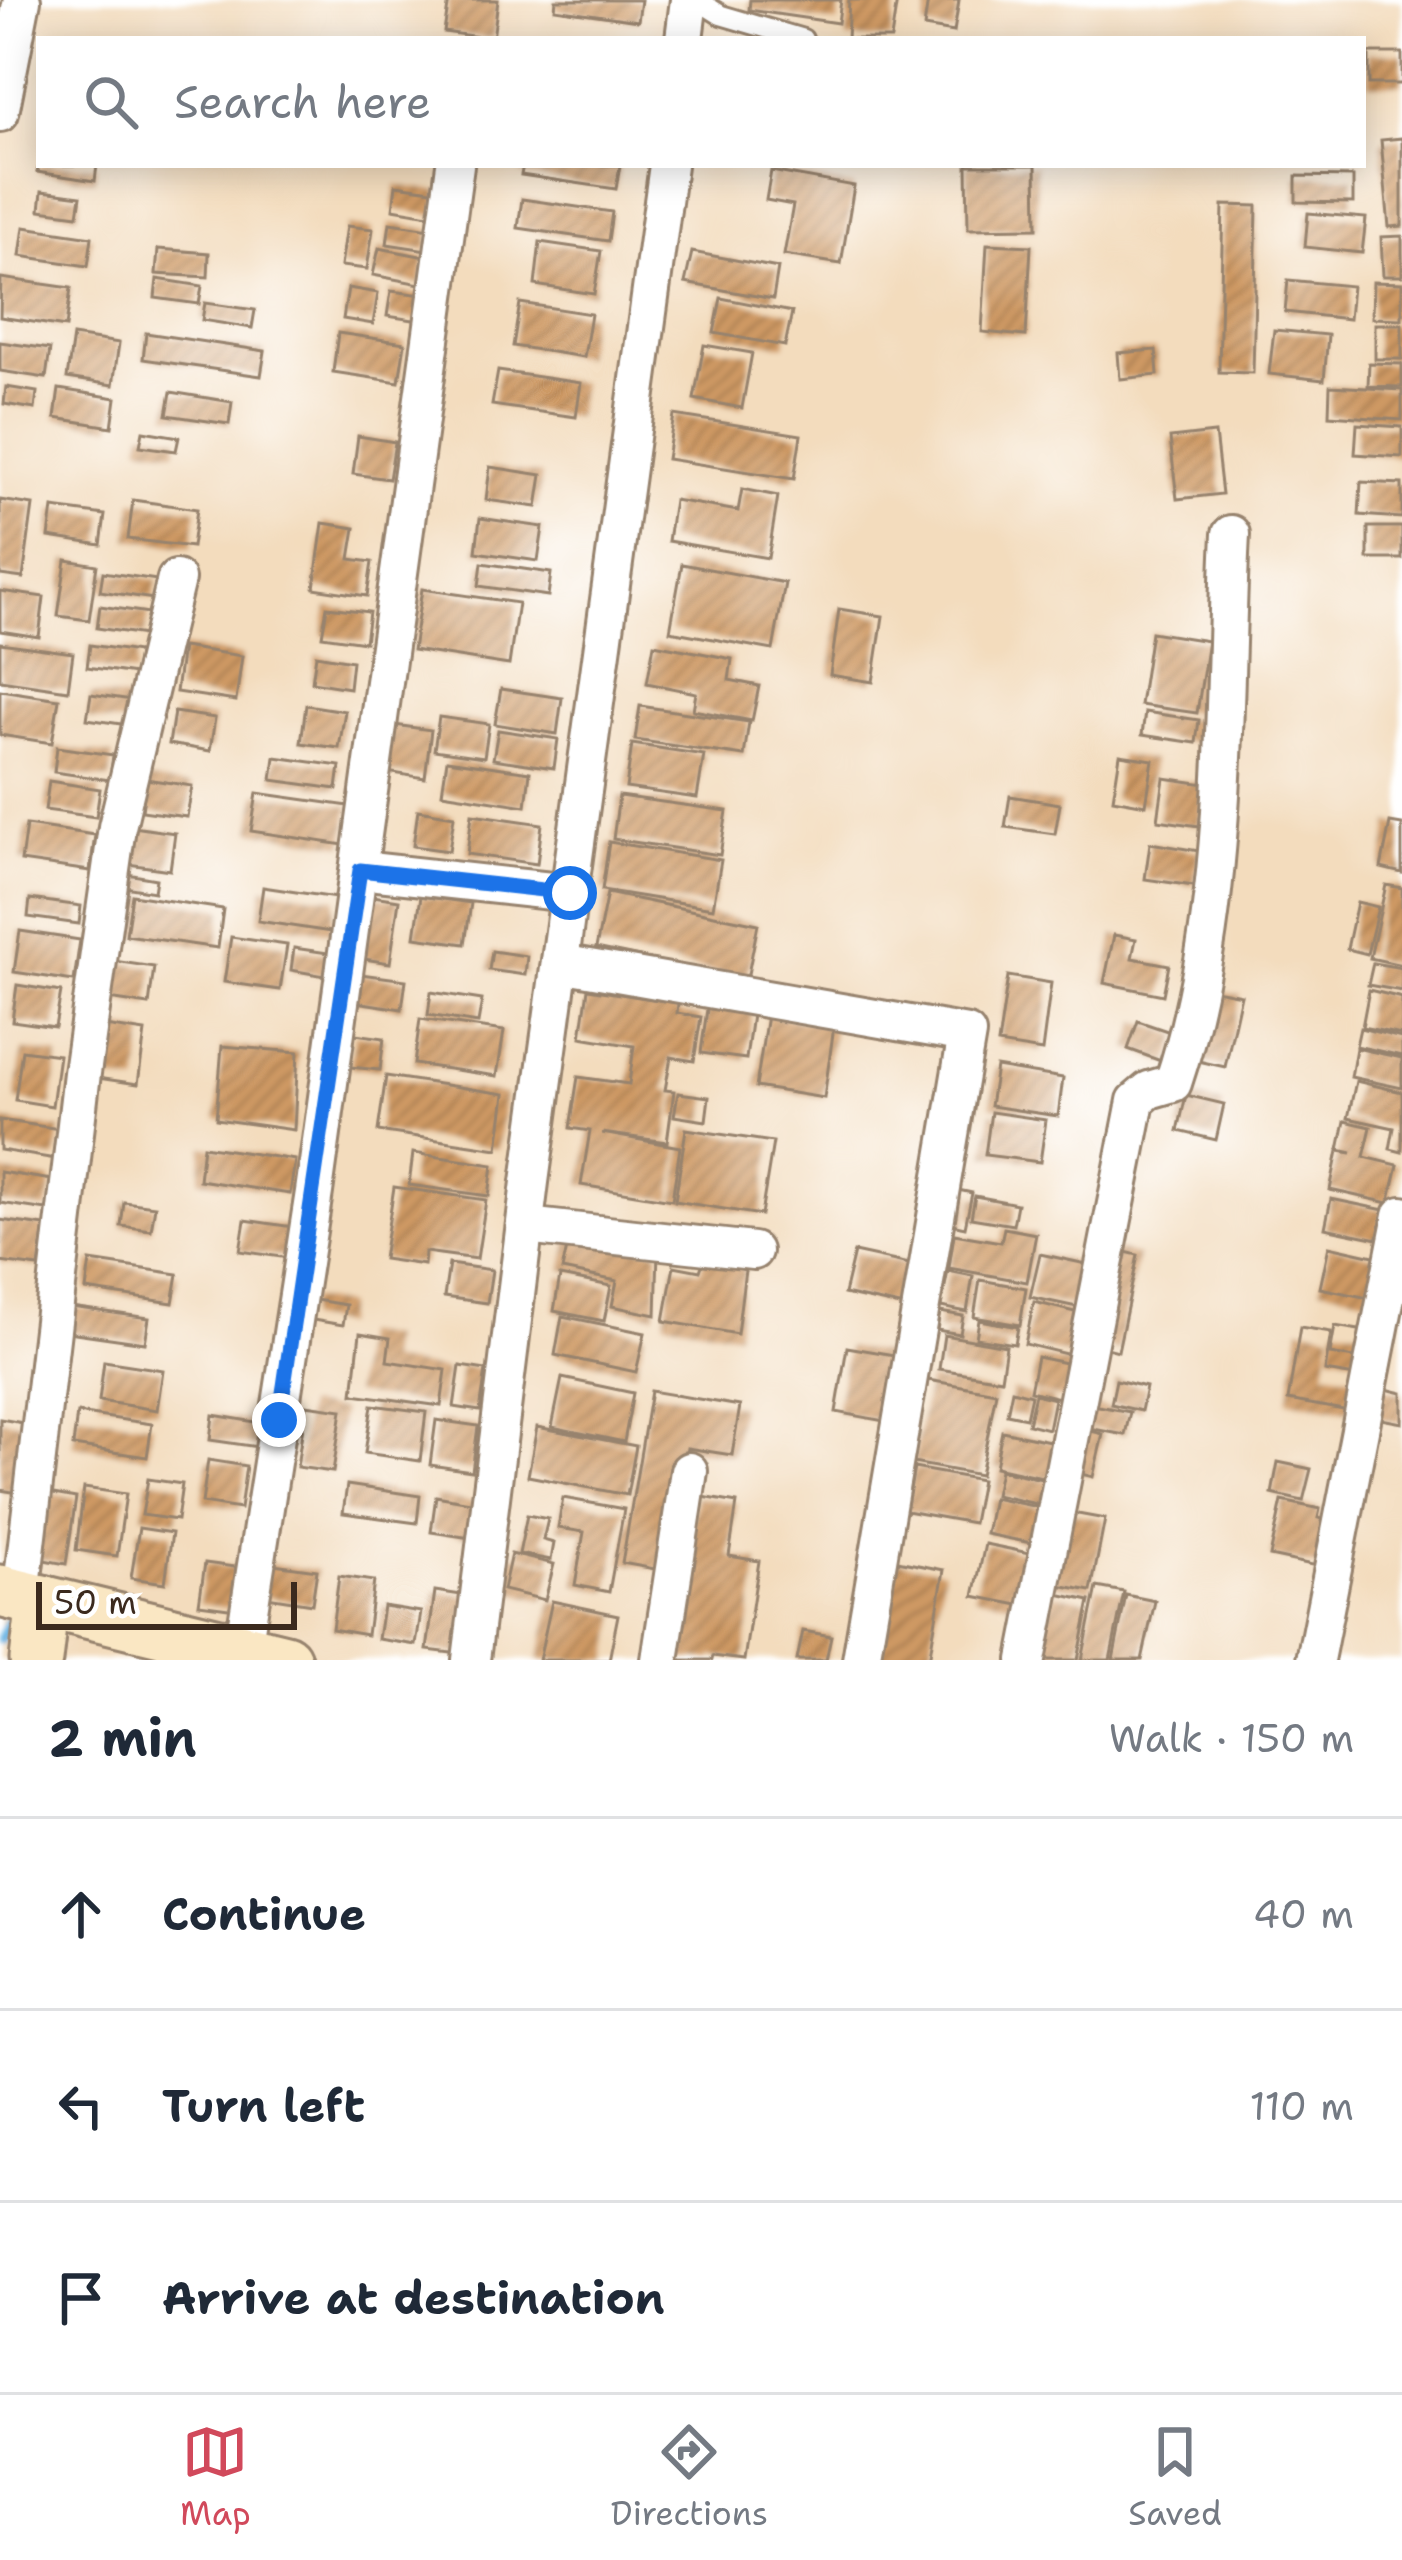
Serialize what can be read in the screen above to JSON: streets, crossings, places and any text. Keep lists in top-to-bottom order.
{
  "scale_bar": "50 m",
  "page": {
    "search": "Search here",
    "scale": "50 m",
    "heading": ["2 min", "Walk · 150 m"],
    "list": [
      ["Continue", "40 m"],
      ["Turn left", "110 m"],
      "Arrive at destination"
    ],
    "nav": ["Map", "Directions", "Saved"]
  }
}
